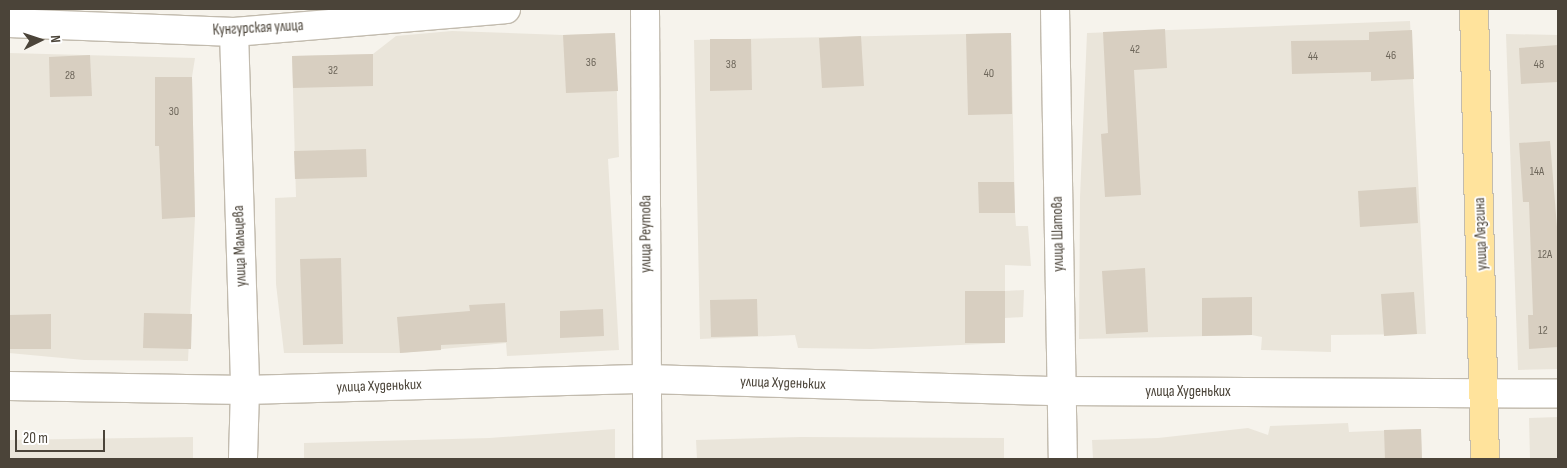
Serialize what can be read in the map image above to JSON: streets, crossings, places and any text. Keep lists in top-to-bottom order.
{
  "streets": {
    "main road": ["улица Лязгина"],
    "street": [
      "Кунгурская улица",
      "улица Реутова",
      "улица Шатова",
      "улица Мальцева",
      "улица Худеньких"
    ]
  },
  "crossings": [
    ["Кунгурская улица", "улица Мальцева"],
    ["улица Реутова", "улица Худеньких"],
    ["улица Шатова", "улица Худеньких"],
    ["улица Лязгина", "улица Худеньких"],
    ["улица Мальцева", "улица Худеньких"]
  ],
  "house_numbers": [
    "42",
    "46",
    "44",
    "36",
    "38",
    "48",
    "32",
    "40",
    "28",
    "30",
    "14А",
    "12А",
    "12"
  ],
  "scale_bar": "20 m",
  "north": "right"
}
